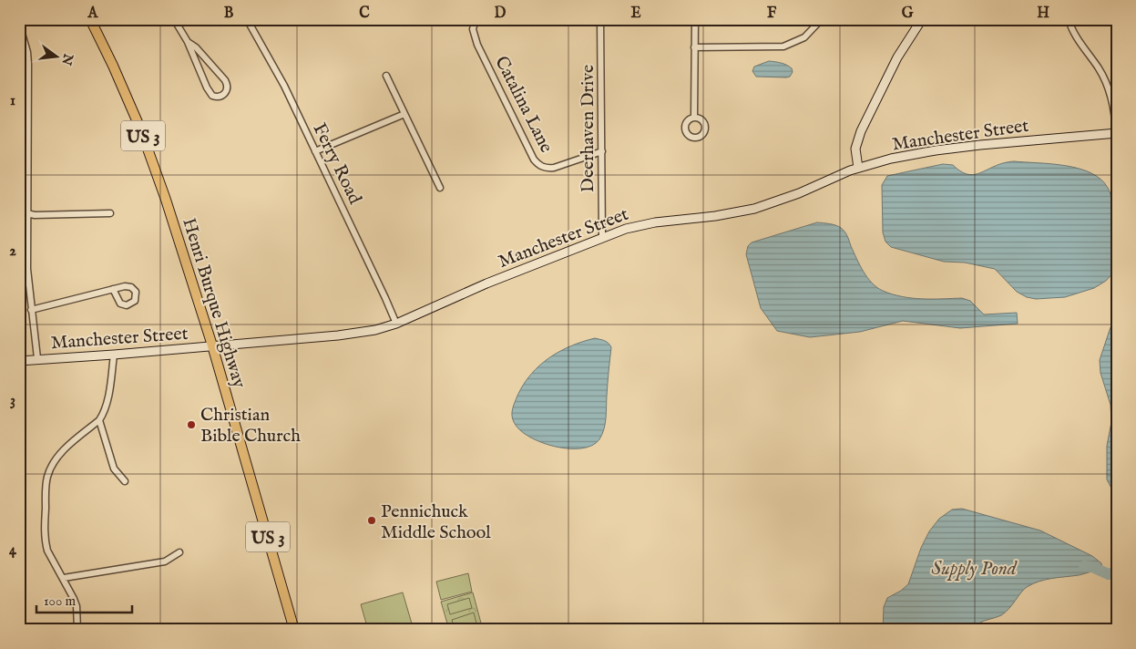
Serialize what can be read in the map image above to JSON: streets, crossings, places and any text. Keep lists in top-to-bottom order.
{
  "streets": {
    "main road": ["US 3", "Henri Burque Highway"],
    "street": [
      "Catalina Lane",
      "Deerhaven Drive",
      "Manchester Street",
      "Ferry Road"
    ]
  },
  "crossings": [
    ["Catalina Lane", "Deerhaven Drive"],
    ["Deerhaven Drive", "Manchester Street"],
    ["Manchester Street", "Ferry Road"],
    ["Manchester Street", "Henri Burque Highway"]
  ],
  "water": ["Supply Pond"],
  "places": ["Christian Bible Church", "Pennichuck Middle School"],
  "scale_bar": "100 m",
  "north": "right",
  "grid": {
    "columns": [
      "A",
      "B",
      "C",
      "D",
      "E",
      "F",
      "G",
      "H"
    ],
    "rows": [
      "1",
      "2",
      "3",
      "4"
    ]
  }
}
